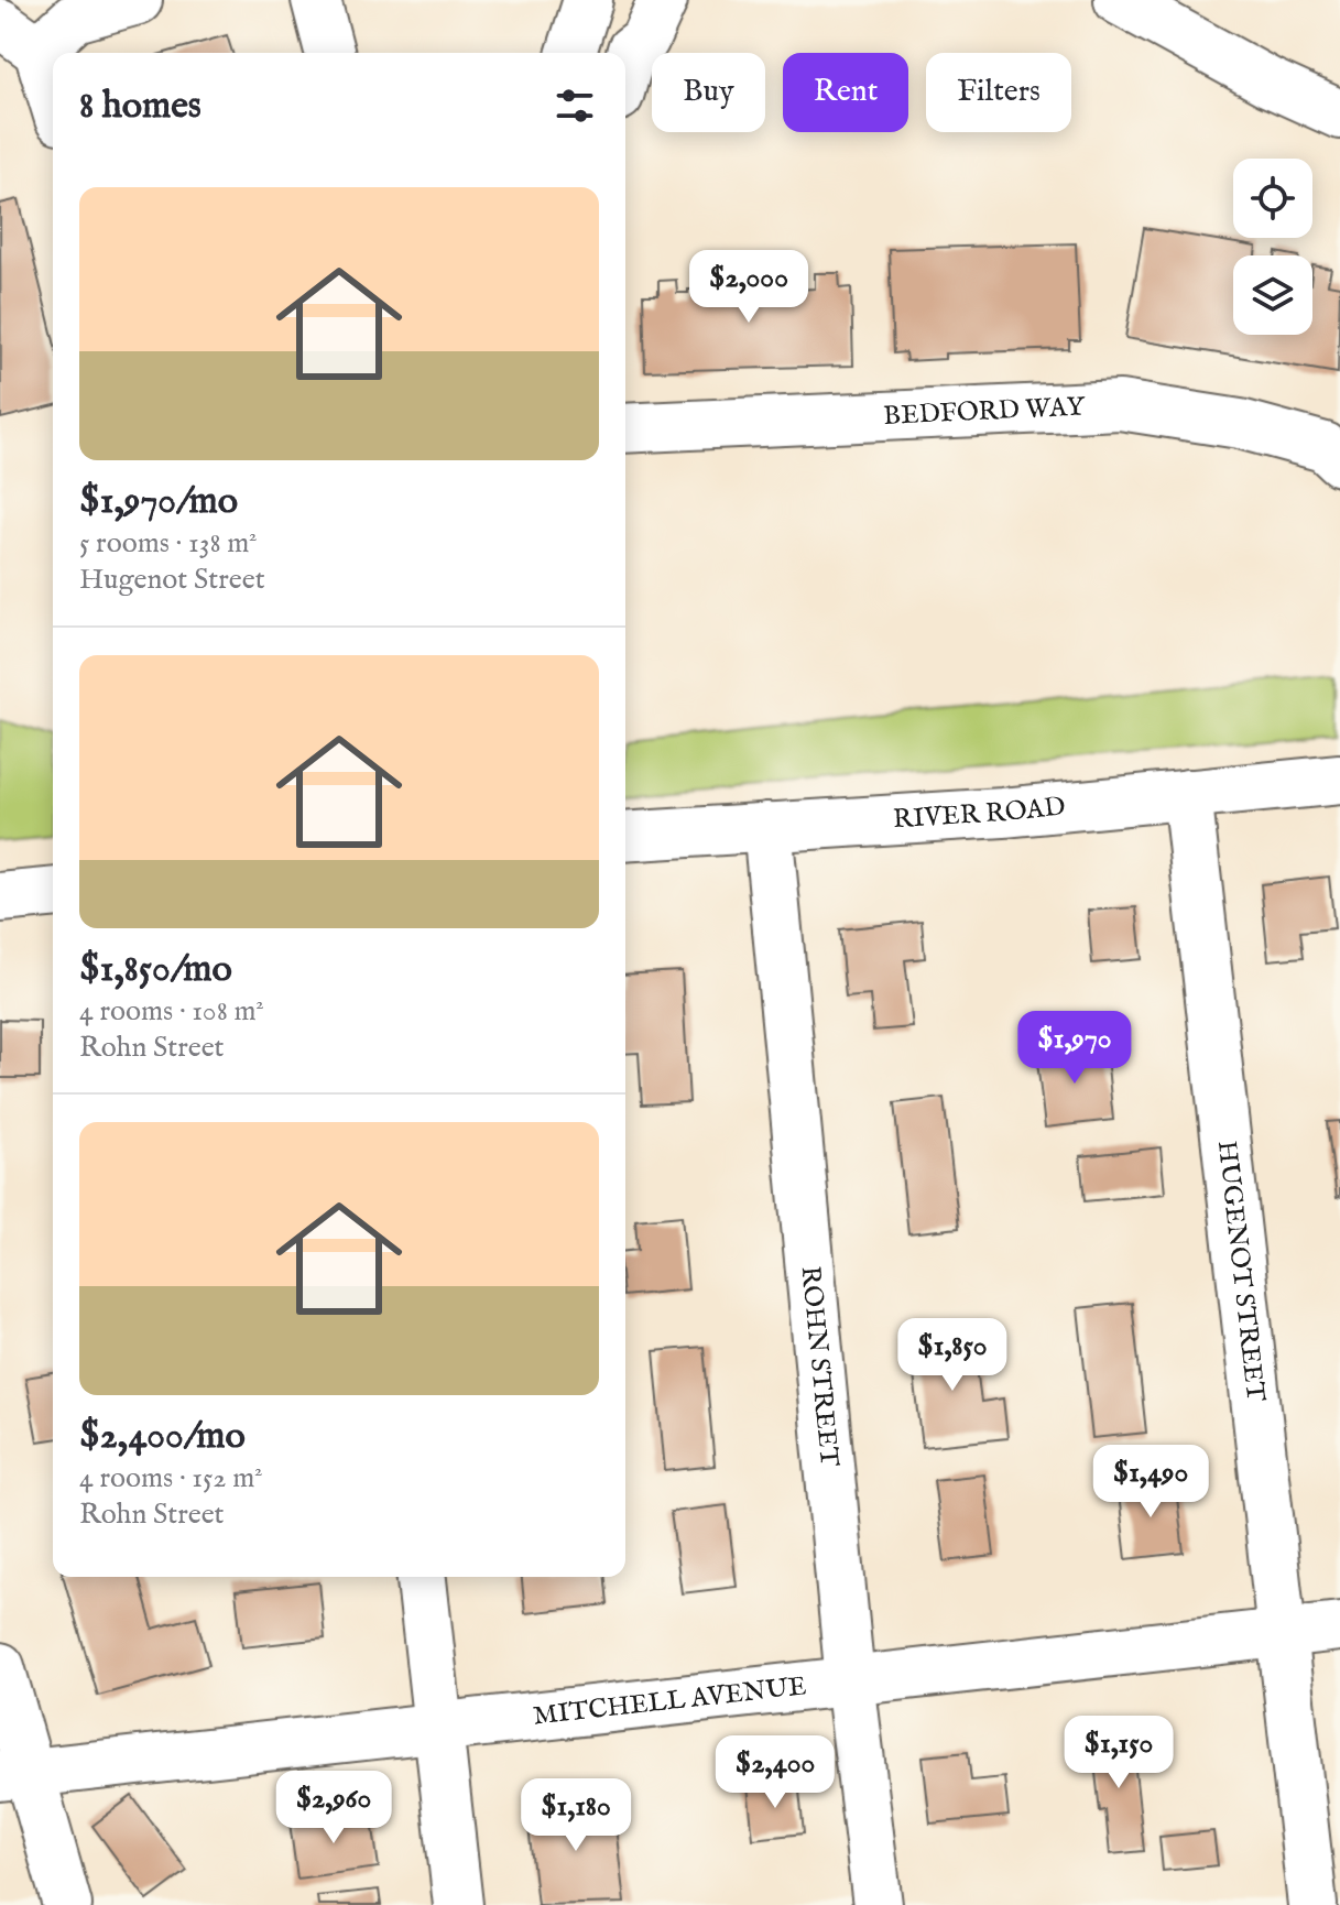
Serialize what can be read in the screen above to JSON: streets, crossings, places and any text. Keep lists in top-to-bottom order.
{
  "streets": {
    "street": [
      "BEDFORD WAY",
      "RIVER ROAD",
      "HUGENOT STREET",
      "ROHN STREET",
      "MITCHELL AVENUE"
    ]
  },
  "crossings": [
    ["RIVER ROAD", "HUGENOT STREET"],
    ["RIVER ROAD", "ROHN STREET"],
    ["HUGENOT STREET", "MITCHELL AVENUE"],
    ["ROHN STREET", "MITCHELL AVENUE"]
  ],
  "page": {
    "chip": ["Buy", "Rent", "Filters"],
    "heading": "8 homes",
    "list": [
      {
        "name": "$1,970/mo",
        "note": "5 rooms · 138 m² · Hugenot Street"
      },
      {
        "name": "$1,850/mo",
        "note": "4 rooms · 108 m² · Rohn Street"
      },
      {
        "name": "$2,400/mo",
        "note": "4 rooms · 152 m² · Rohn Street"
      }
    ],
    "price": [
      "$2,000",
      "$1,970",
      "$1,850",
      "$1,490",
      "$1,150",
      "$2,400",
      "$2,960",
      "$1,180"
    ]
  }
}
